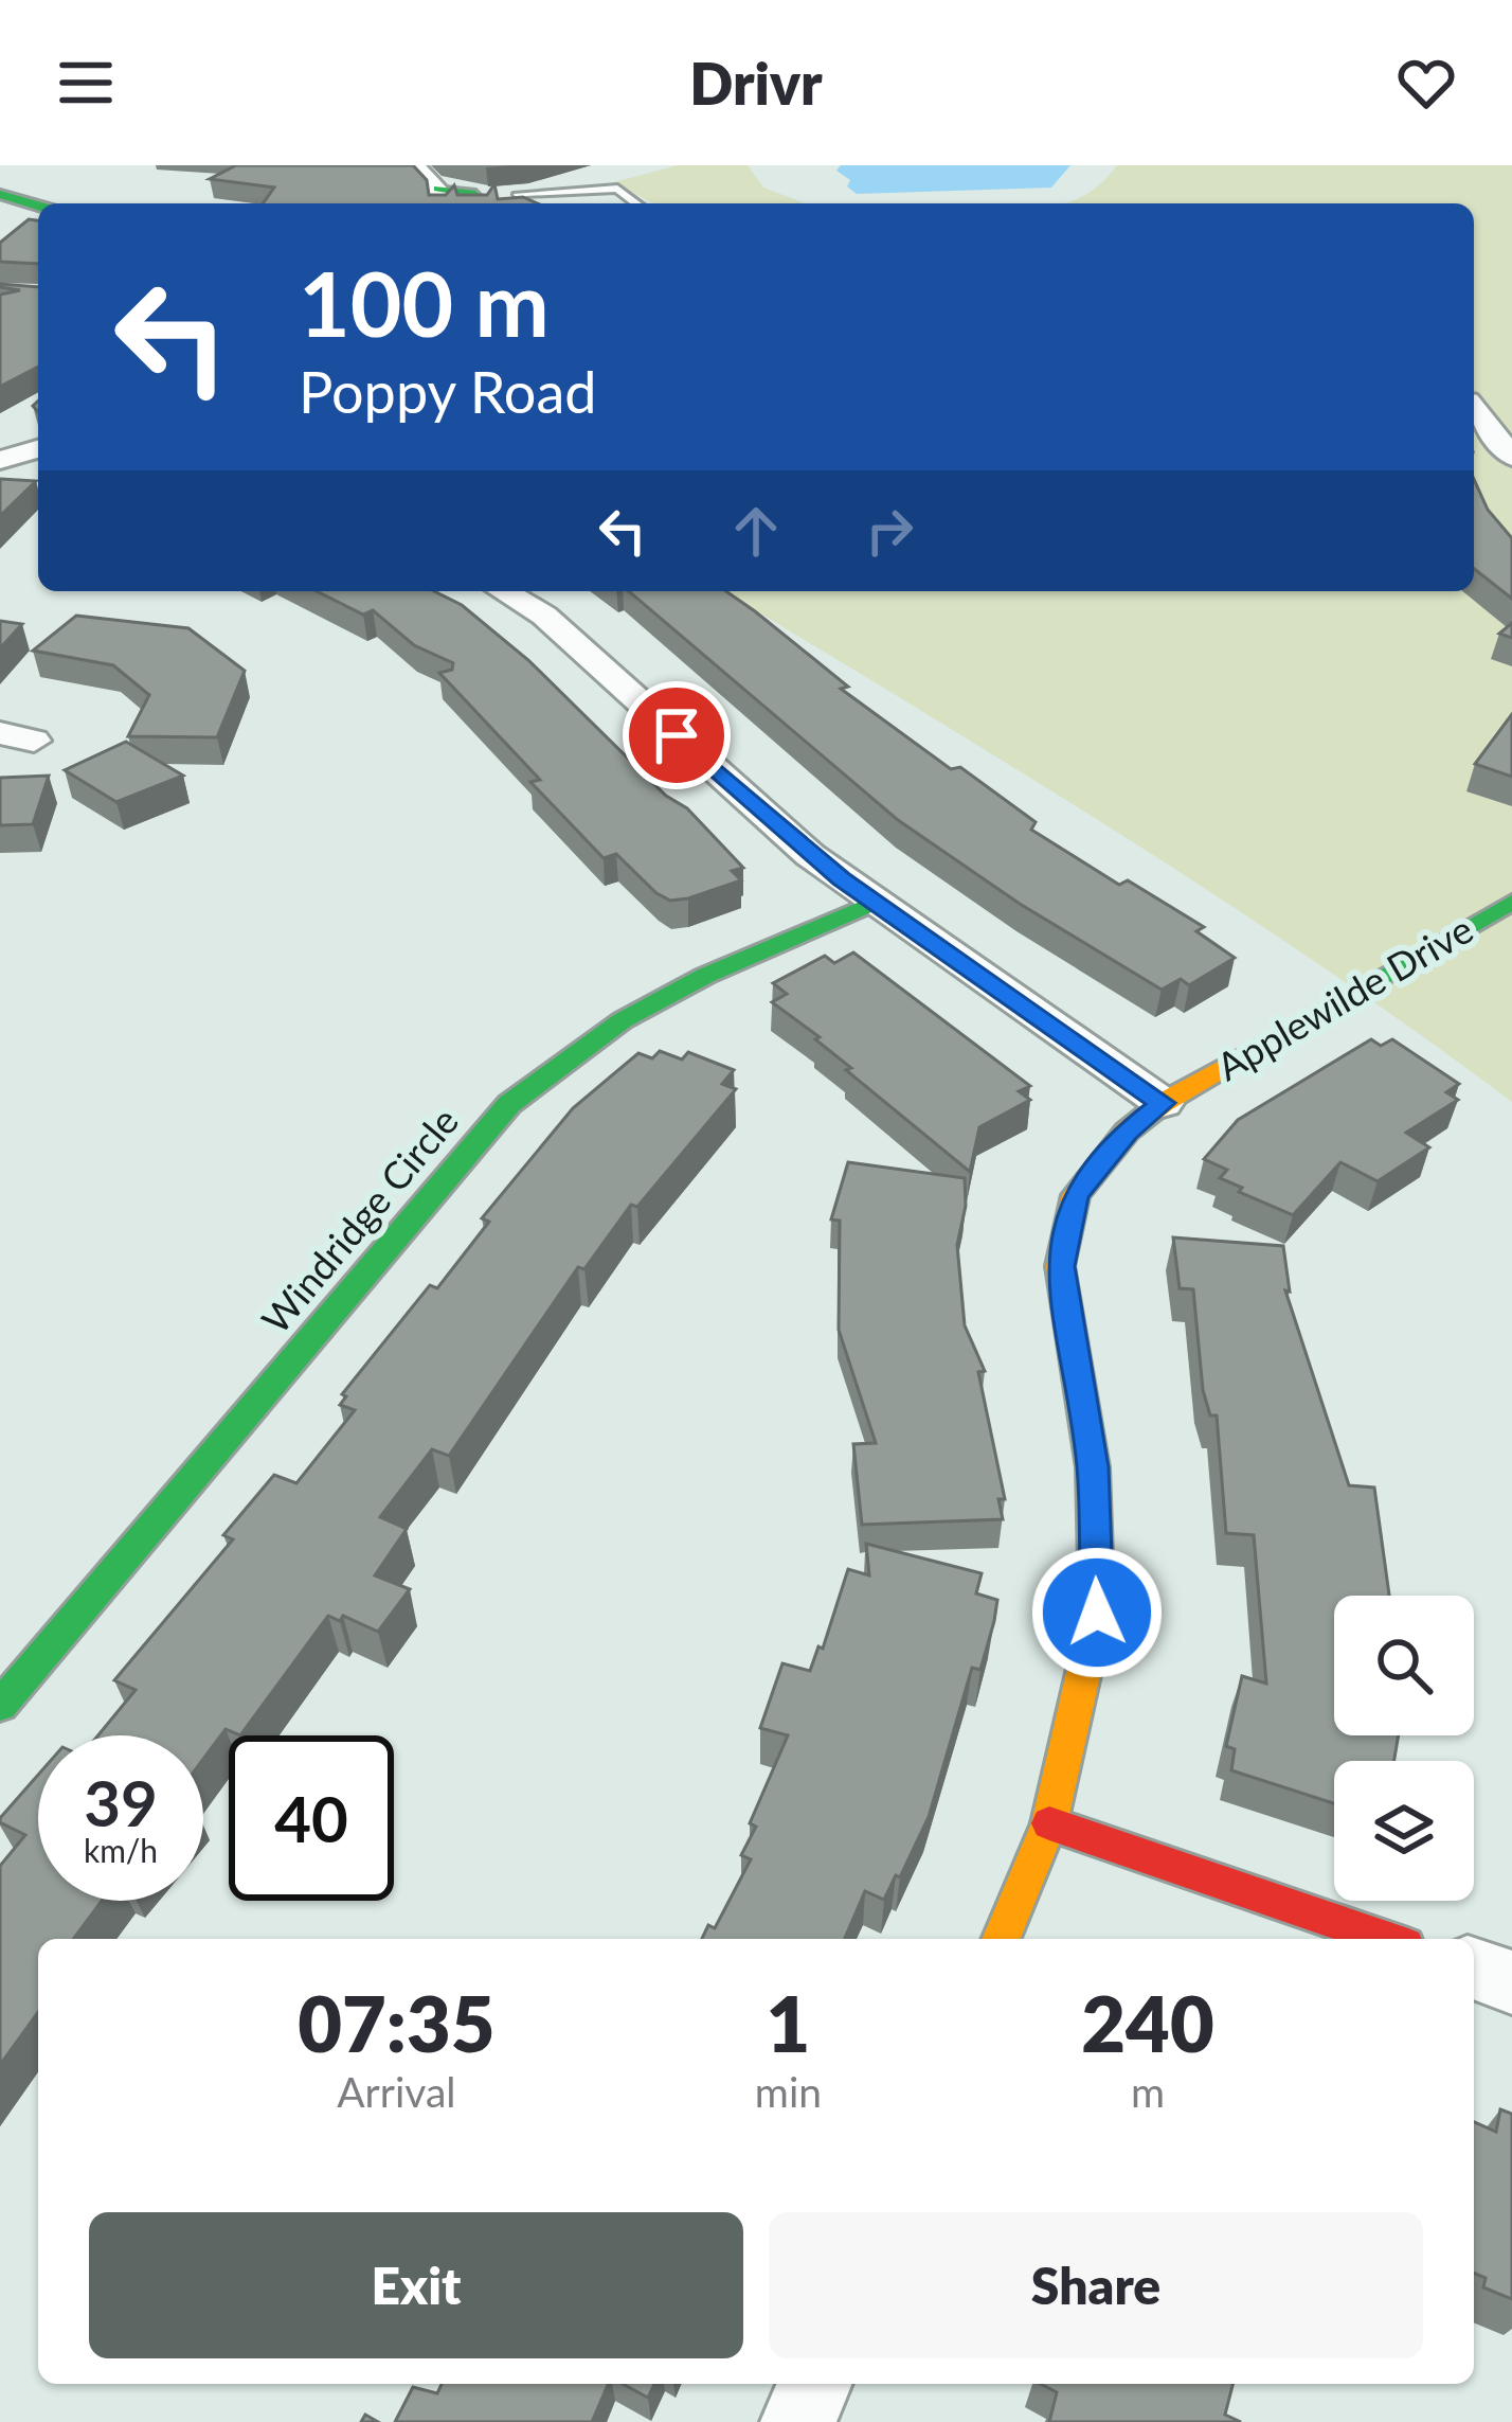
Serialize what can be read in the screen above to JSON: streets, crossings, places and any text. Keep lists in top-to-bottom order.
{
  "streets": {
    "street": ["Applewilde Drive", "Windridge Circle"]
  },
  "page": {
    "header": "Drivr",
    "turn": ["100 m", "Poppy Road"],
    "speed": "39 km/h",
    "limit": "40",
    "eta": [
      "07:35",
      "Arrival",
      "1",
      "min",
      "240",
      "m"
    ],
    "buttons": ["Exit", "Share"]
  }
}
